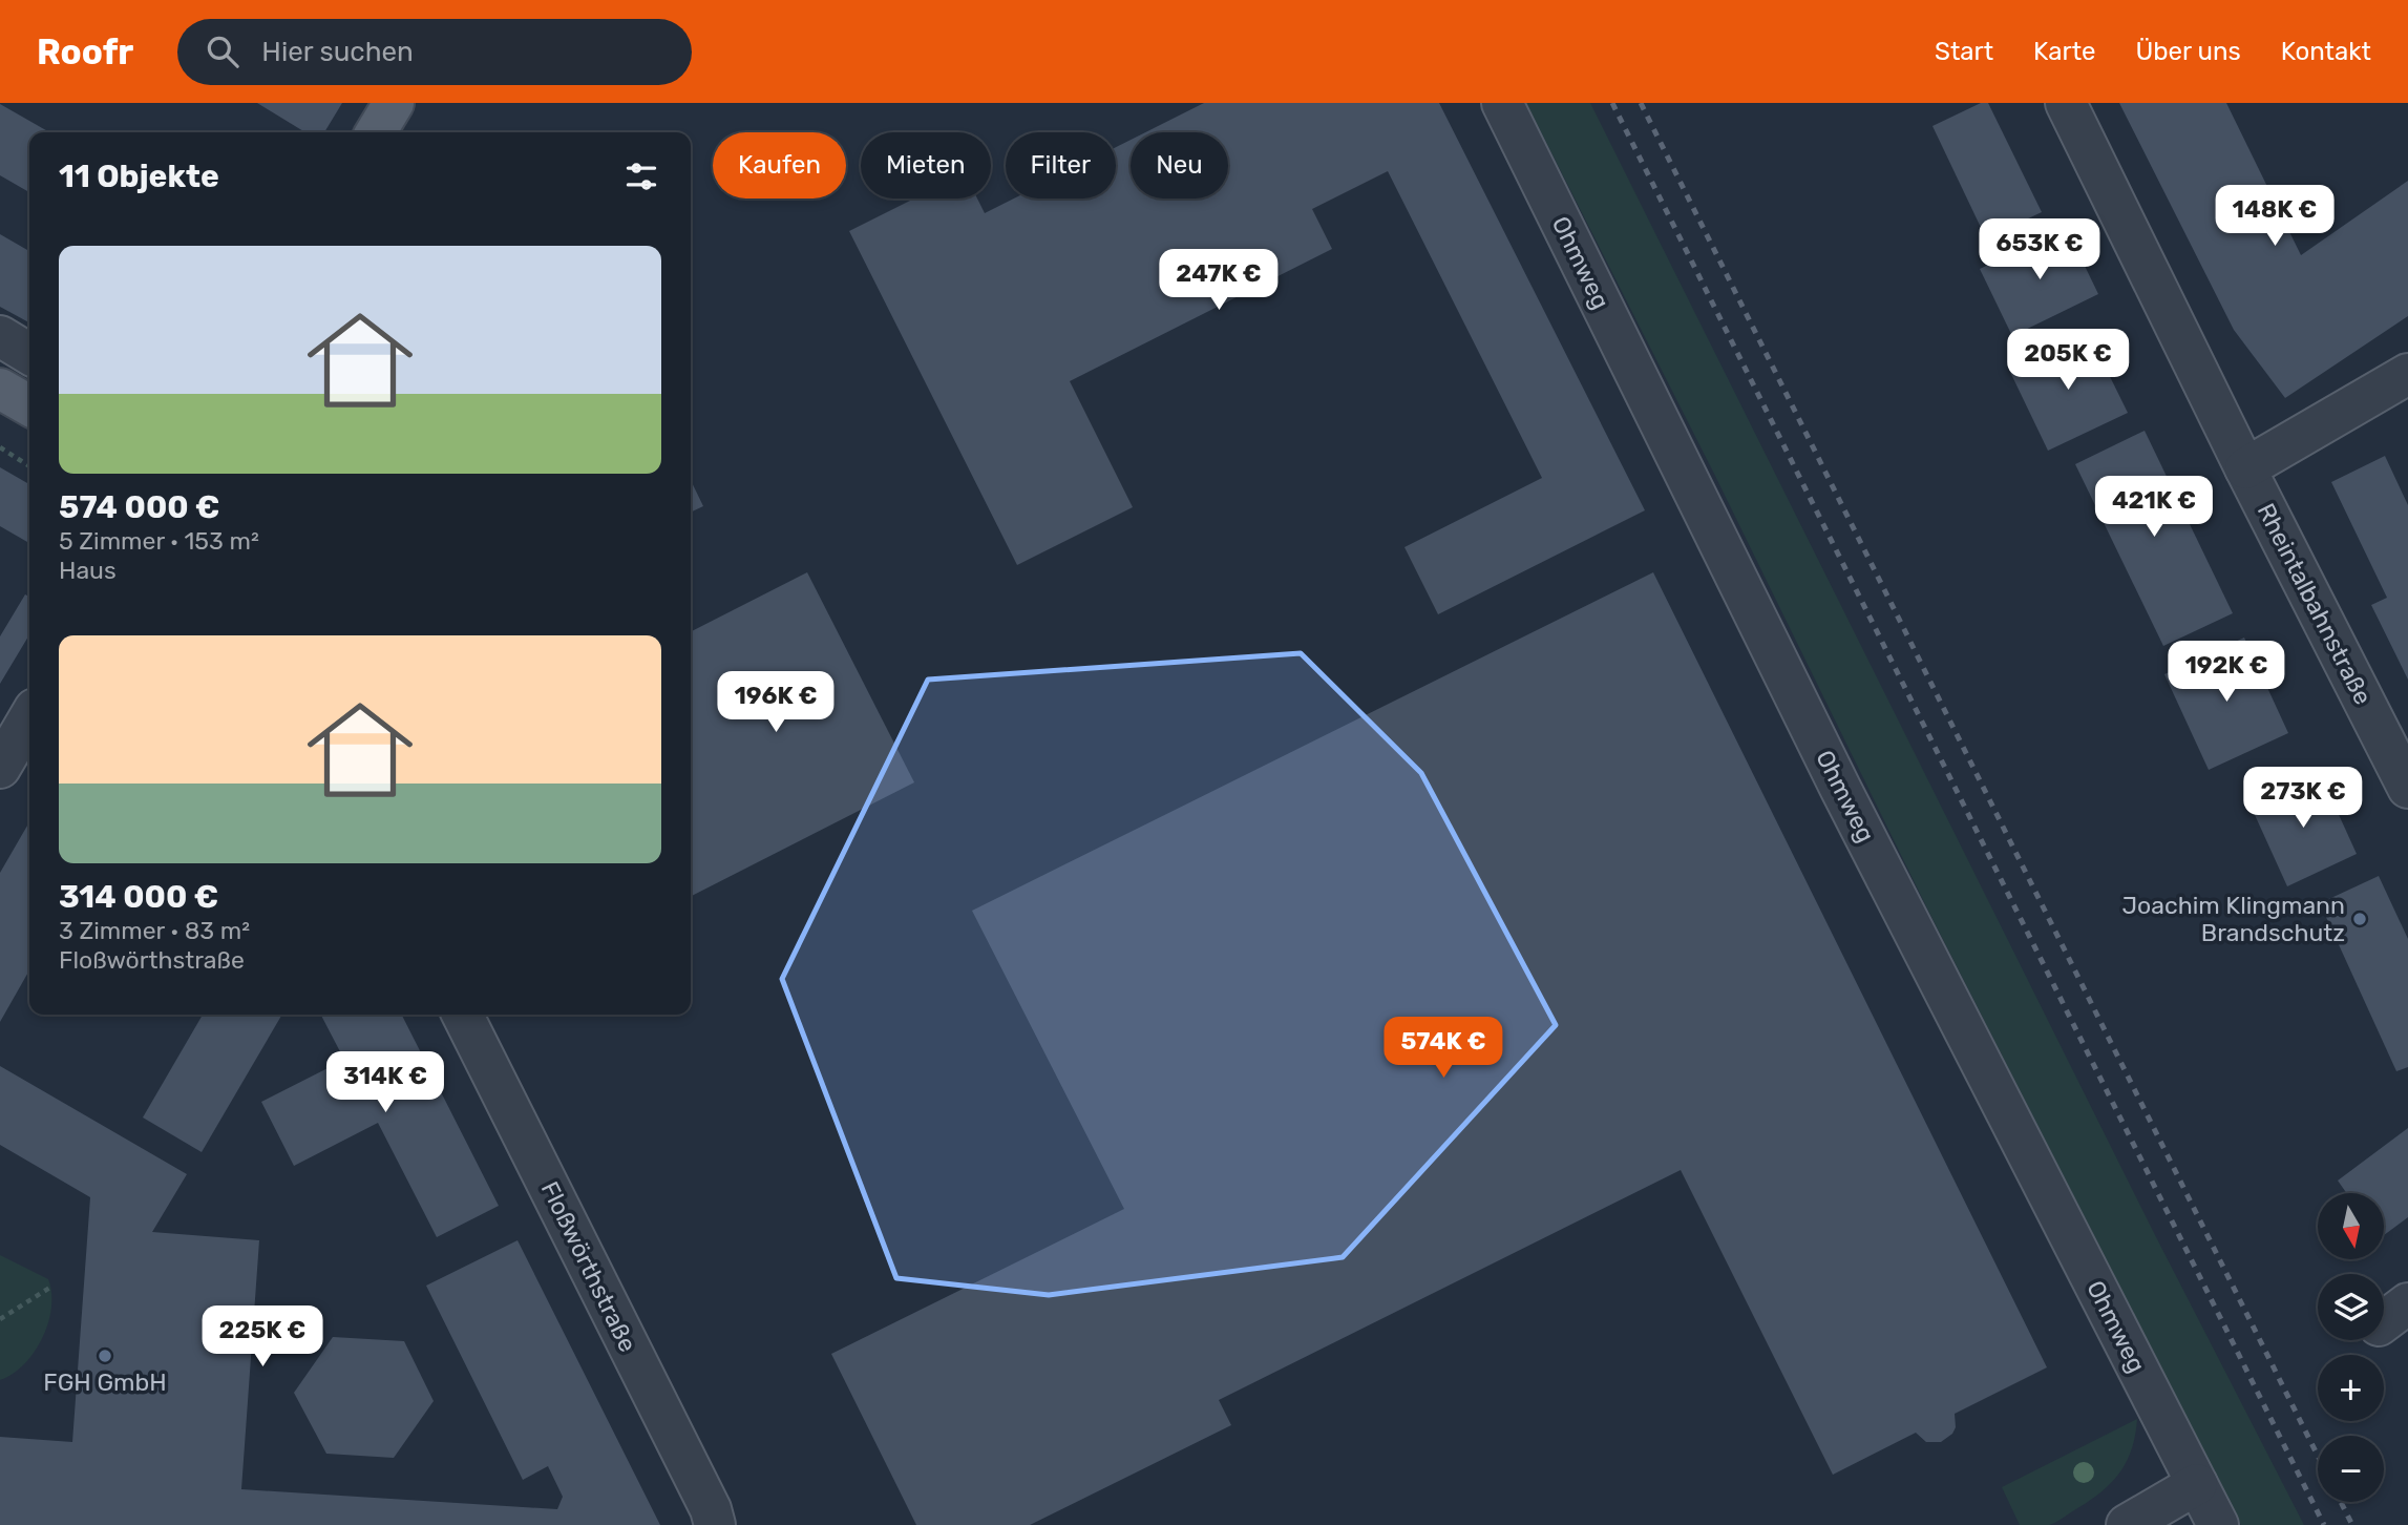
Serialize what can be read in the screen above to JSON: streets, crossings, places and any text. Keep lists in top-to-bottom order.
{
  "streets": {
    "street": ["Ohmweg", "Rheintalbahnstraße", "Floßwörthstraße"]
  },
  "places": ["Joachim Klingmann Brandschutz", "FGH GmbH"],
  "north": "bottom",
  "page": {
    "header": "Roofr",
    "search": "Hier suchen",
    "nav": [
      "Start",
      "Karte",
      "Über uns",
      "Kontakt"
    ],
    "chip": [
      "Kaufen",
      "Mieten",
      "Filter",
      "Neu"
    ],
    "heading": "11 Objekte",
    "price": [
      "148K €",
      "653K €",
      "247K €",
      "205K €",
      "421K €",
      "192K €",
      "196K €",
      "273K €",
      "574K €",
      "314K €",
      "225K €"
    ],
    "list": [
      {
        "name": "574 000 €",
        "note": "5 Zimmer · 153 m² · Haus"
      },
      {
        "name": "314 000 €",
        "note": "3 Zimmer · 83 m² · Floßwörthstraße"
      }
    ],
    "map_buttons": ["+", "−"]
  }
}
